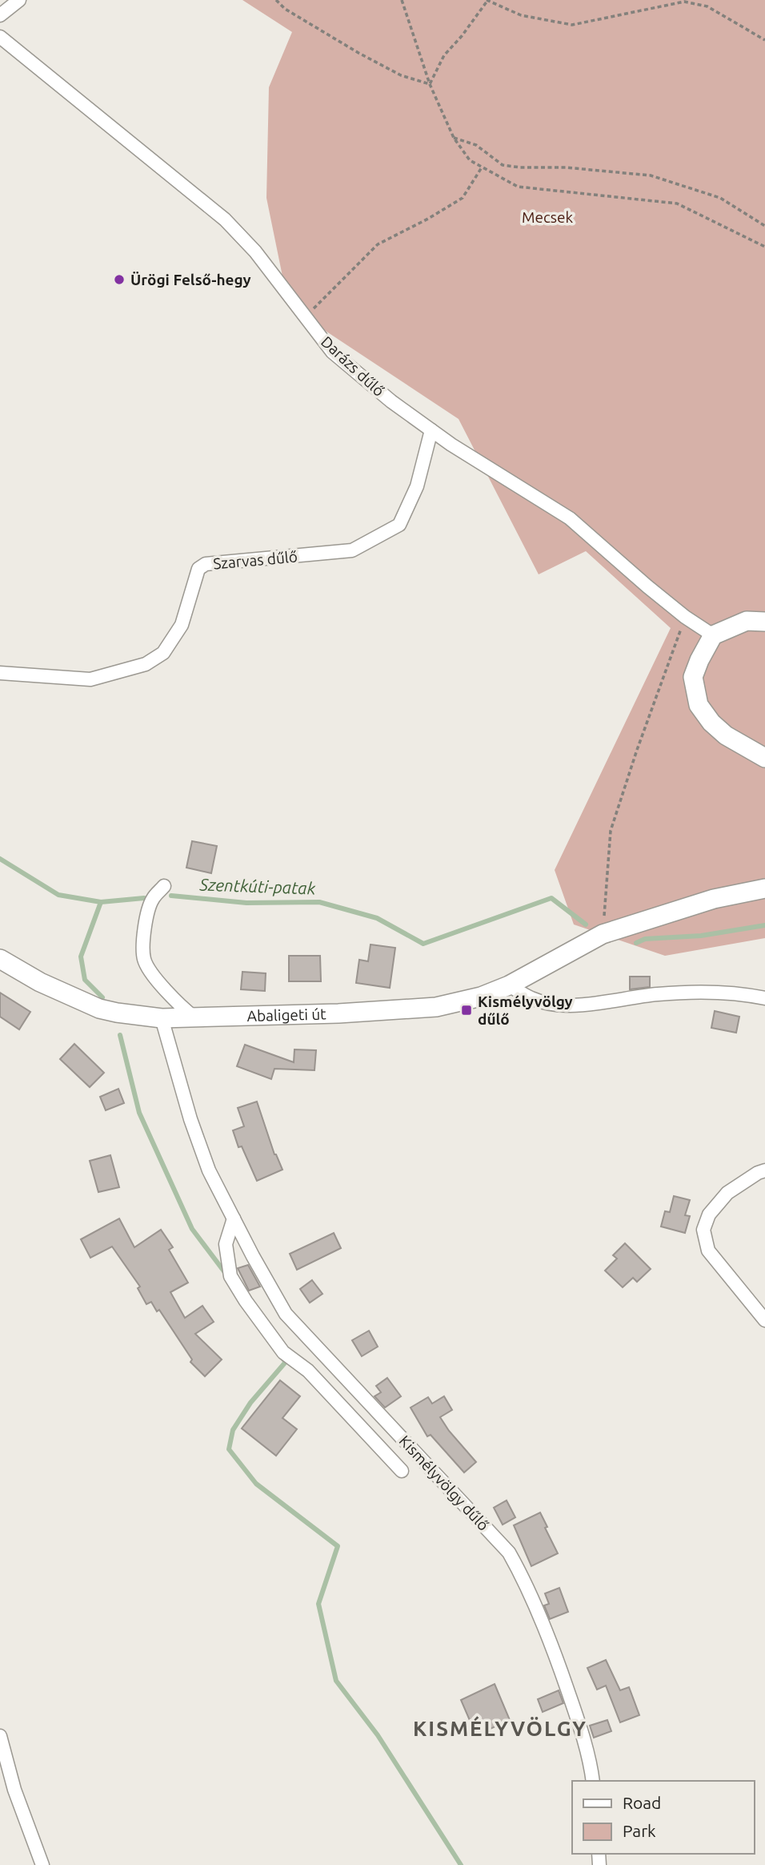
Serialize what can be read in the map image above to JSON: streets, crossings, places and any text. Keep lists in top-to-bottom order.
{
  "streets": {
    "main road": ["Abaligeti út"],
    "street": ["Darázs dűlő", "Szarvas dűlő", "Kismélyvölgy dűlő"]
  },
  "crossings": [
    ["Darázs dűlő", "Szarvas dűlő"],
    ["Abaligeti út", "Kismélyvölgy dűlő"]
  ],
  "districts": ["KISMÉLYVÖLGY"],
  "water": ["Szentkúti-patak"],
  "parks": ["Mecsek"],
  "places": {
    "other": ["Ürögi Felső-hegy"],
    "transit": ["Kismélyvölgy dűlő"]
  },
  "legend": ["Road", "Park"]
}
